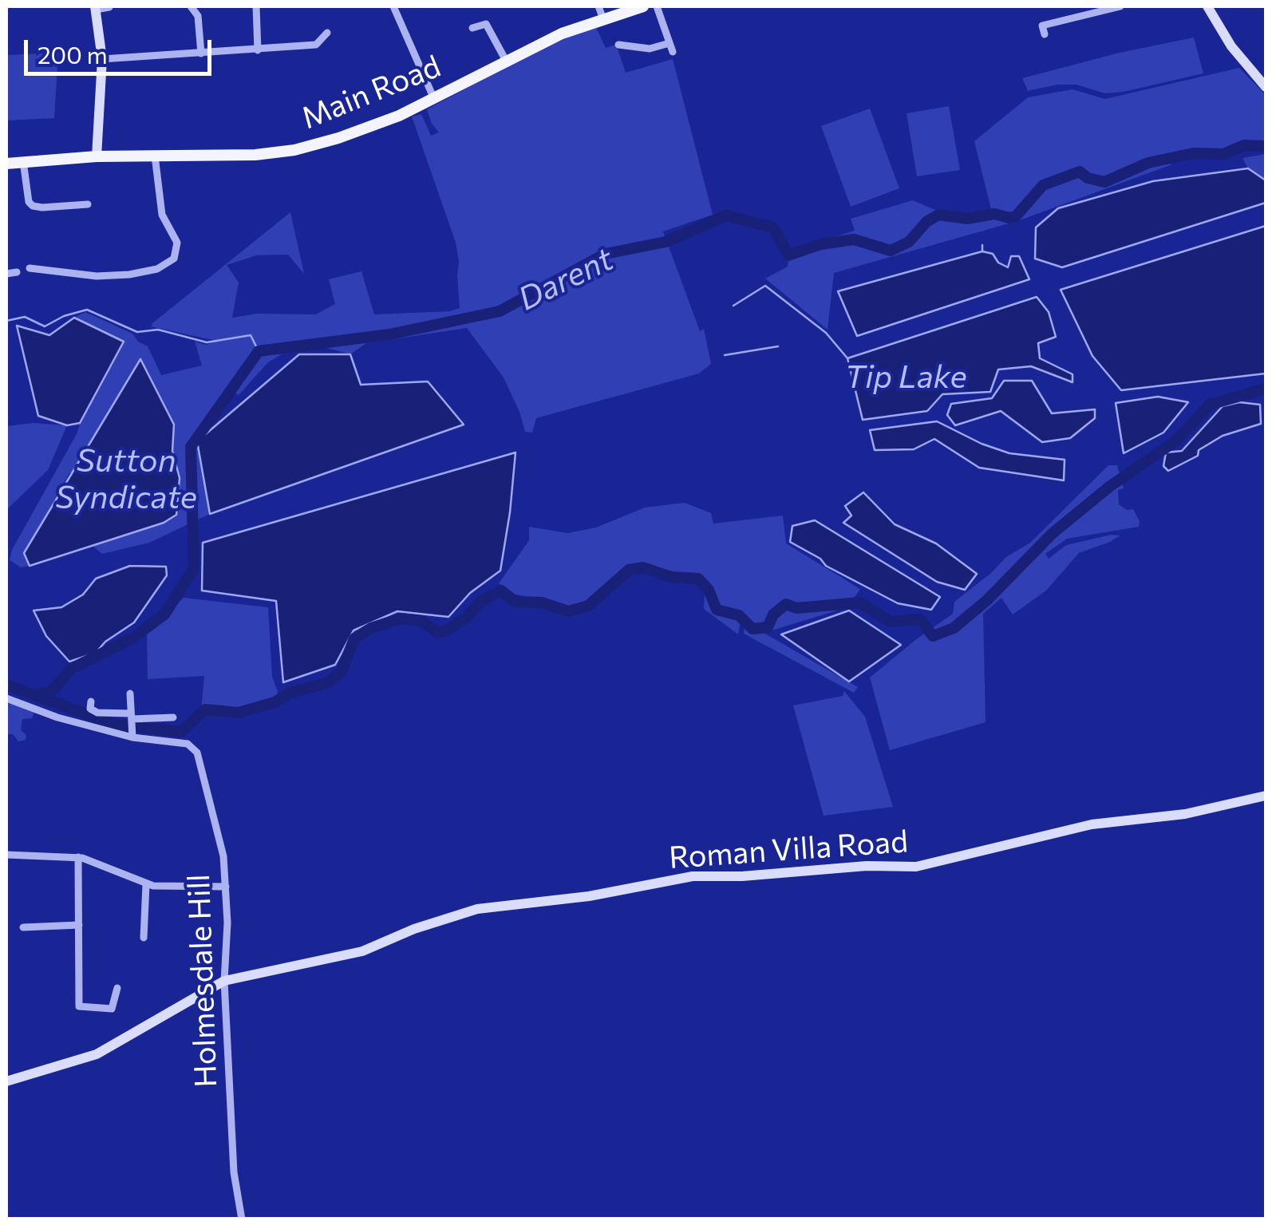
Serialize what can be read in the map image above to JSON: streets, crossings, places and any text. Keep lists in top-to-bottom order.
{
  "streets": {
    "main road": ["Main Road"],
    "street": ["Roman Villa Road", "Holmesdale Hill"]
  },
  "crossings": [
    ["Roman Villa Road", "Holmesdale Hill"]
  ],
  "water": ["Darent", "Tip Lake", "Sutton Syndicate"],
  "scale_bar": "200 m"
}
